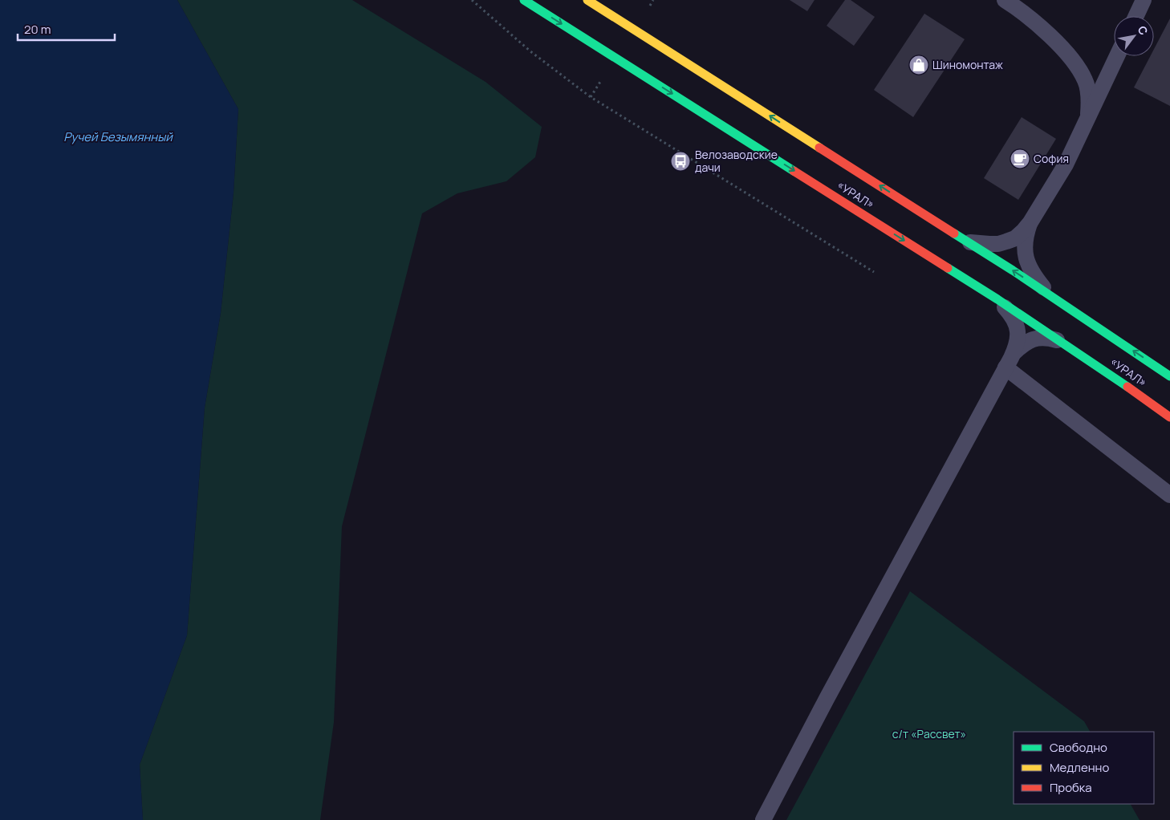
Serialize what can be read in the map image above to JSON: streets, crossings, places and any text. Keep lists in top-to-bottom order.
{
  "streets": {
    "highway": ["«УРАЛ»"]
  },
  "water": ["Ручей Безымянный"],
  "parks": ["с/т «Рассвет»"],
  "places": {
    "shop": ["Шиномонтаж"],
    "cafe": ["София"],
    "bus stop": ["Велозаводские дачи"]
  },
  "legend": ["Свободно", "Медленно", "Пробка"],
  "scale_bar": "20 m",
  "north": "top right"
}
